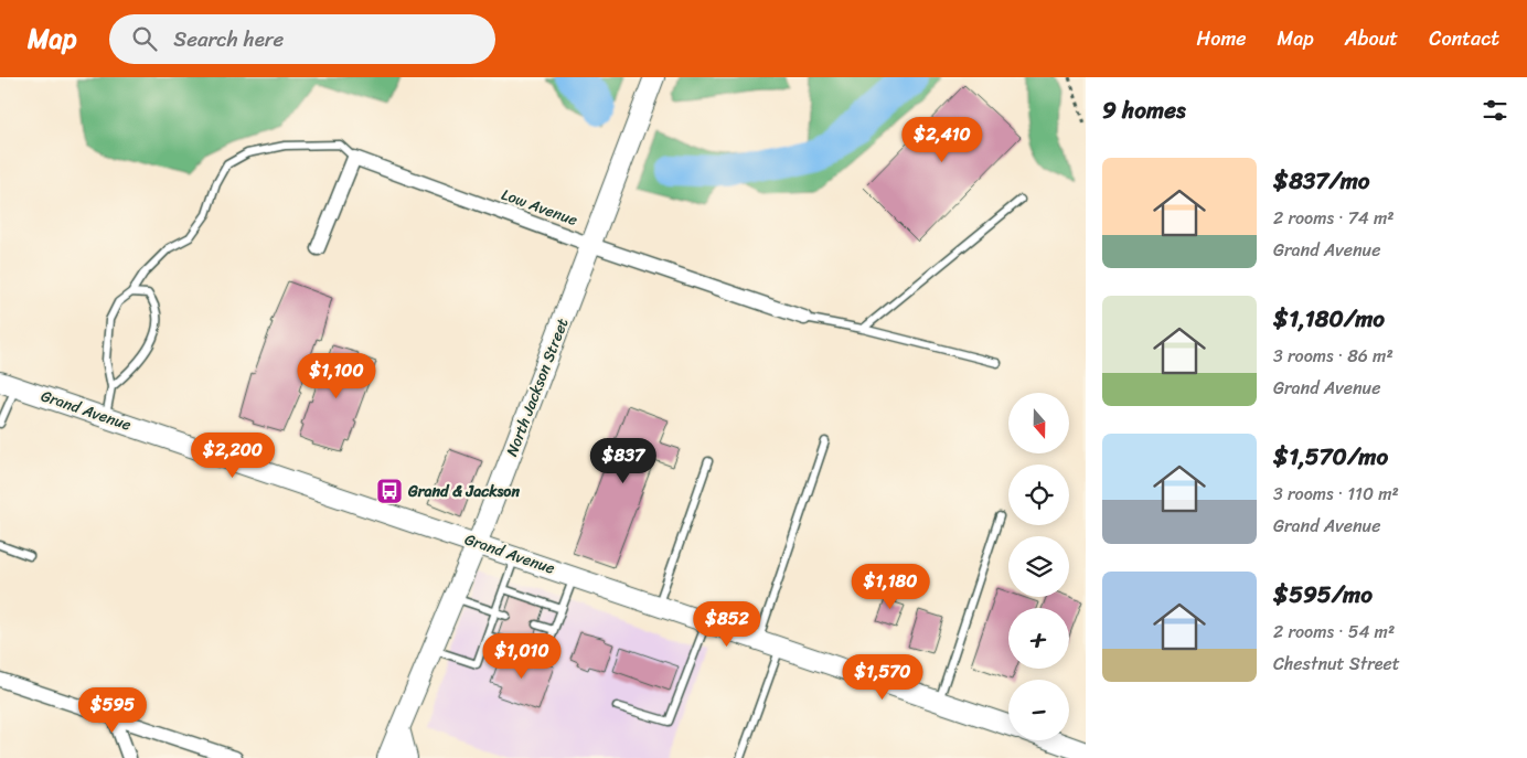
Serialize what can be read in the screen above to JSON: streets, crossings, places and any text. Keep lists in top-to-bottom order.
{
  "streets": {
    "main road": ["North Jackson Street", "Grand Avenue"],
    "street": ["Low Avenue"]
  },
  "crossings": [
    ["Low Avenue", "North Jackson Street"],
    ["North Jackson Street", "Grand Avenue"]
  ],
  "places": {
    "bus stop": ["Grand & Jackson"]
  },
  "north": "bottom",
  "page": {
    "header": "Map",
    "search": "Search here",
    "nav": [
      "Home",
      "Map",
      "About",
      "Contact"
    ],
    "heading": "9 homes",
    "price": [
      "$2,410",
      "$1,100",
      "$2,200",
      "$837",
      "$1,180",
      "$852",
      "$1,010",
      "$1,570",
      "$595"
    ],
    "list": [
      {
        "name": "$837/mo",
        "note": "2 rooms · 74 m² · Grand Avenue"
      },
      {
        "name": "$1,180/mo",
        "note": "3 rooms · 86 m² · Grand Avenue"
      },
      {
        "name": "$1,570/mo",
        "note": "3 rooms · 110 m² · Grand Avenue"
      },
      {
        "name": "$595/mo",
        "note": "2 rooms · 54 m² · Chestnut Street"
      }
    ],
    "map_buttons": ["+", "−"]
  }
}
